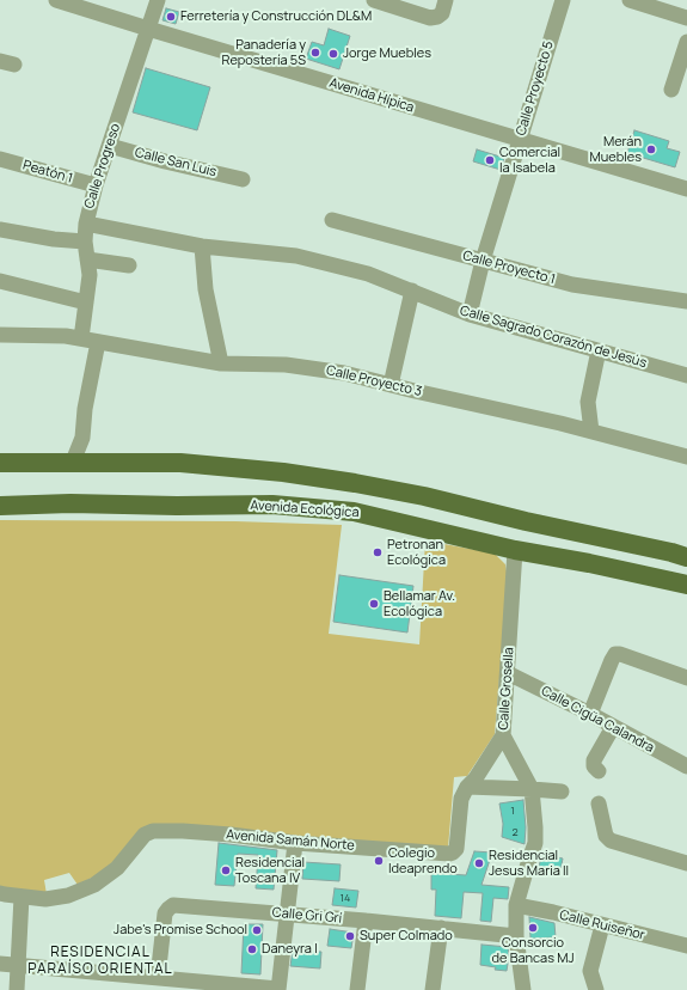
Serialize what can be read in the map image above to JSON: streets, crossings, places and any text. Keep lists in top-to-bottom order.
{
  "streets": {
    "main road": ["Avenida Ecológica"],
    "street": [
      "Calle Proyecto 5",
      "Avenida Hípica",
      "Calle San Luis",
      "Calle Progreso",
      "Peatón 1",
      "Calle Proyecto 1",
      "Calle Sagrado Corazón de Jesús",
      "Calle Proyecto 3",
      "Calle Grosella",
      "Calle Cigüa Calandra",
      "Avenida Samán Norte",
      "Calle Gri Grí",
      "Calle Ruiseñor"
    ]
  },
  "crossings": [
    ["Calle Proyecto 5", "Avenida Hípica"],
    ["Calle Proyecto 5", "Calle Proyecto 1"],
    ["Calle Proyecto 5", "Calle Sagrado Corazón de Jesús"],
    ["Avenida Hípica", "Calle Progreso"],
    ["Calle San Luis", "Calle Progreso"],
    ["Calle Progreso", "Peatón 1"],
    ["Calle Progreso", "Calle Sagrado Corazón de Jesús"],
    ["Calle Progreso", "Calle Proyecto 3"],
    ["Avenida Ecológica", "Calle Grosella"],
    ["Calle Grosella", "Calle Cigüa Calandra"],
    ["Calle Grosella", "Avenida Samán Norte"],
    ["Calle Grosella", "Calle Gri Grí"],
    ["Calle Grosella", "Calle Ruiseñor"]
  ],
  "districts": ["RESIDENCIAL PARAÍSO ORIENTAL"],
  "places": [
    "Ferretería y Construcción DL&M",
    "Panadería y Repostería 5S",
    "Jorge Muebles",
    "Merán Muebles",
    "Comercial la Isabela",
    "Petronan Ecológica",
    "Bellamar Av. Ecológica",
    "Colegio Ideaprendo",
    "Residencial Jesus Maria II",
    "Residencial Toscana IV",
    "Consorcio de Bancas MJ",
    "Jabe's Promise School",
    "Super Colmado",
    "Daneyra I"
  ],
  "house_numbers": ["1", "2", "14"]
}
